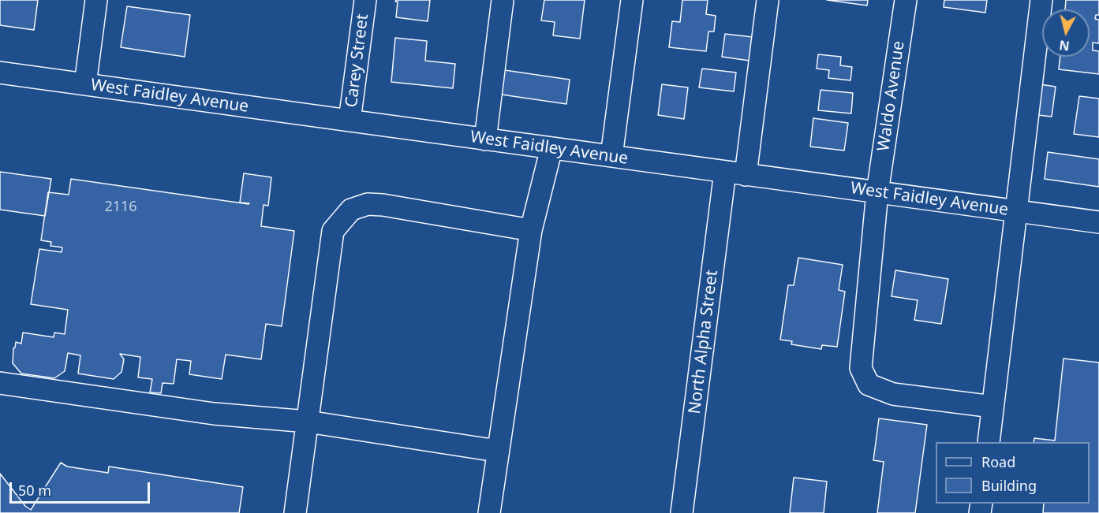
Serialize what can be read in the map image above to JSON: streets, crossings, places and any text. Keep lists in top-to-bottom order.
{
  "streets": {
    "street": [
      "Carey Street",
      "West Faidley Avenue",
      "Waldo Avenue",
      "North Alpha Street"
    ]
  },
  "crossings": [
    ["Carey Street", "West Faidley Avenue"],
    ["West Faidley Avenue", "Waldo Avenue"],
    ["West Faidley Avenue", "North Alpha Street"]
  ],
  "house_numbers": ["2116"],
  "legend": ["Road", "Building"],
  "scale_bar": "50 m",
  "north": "bottom"
}
